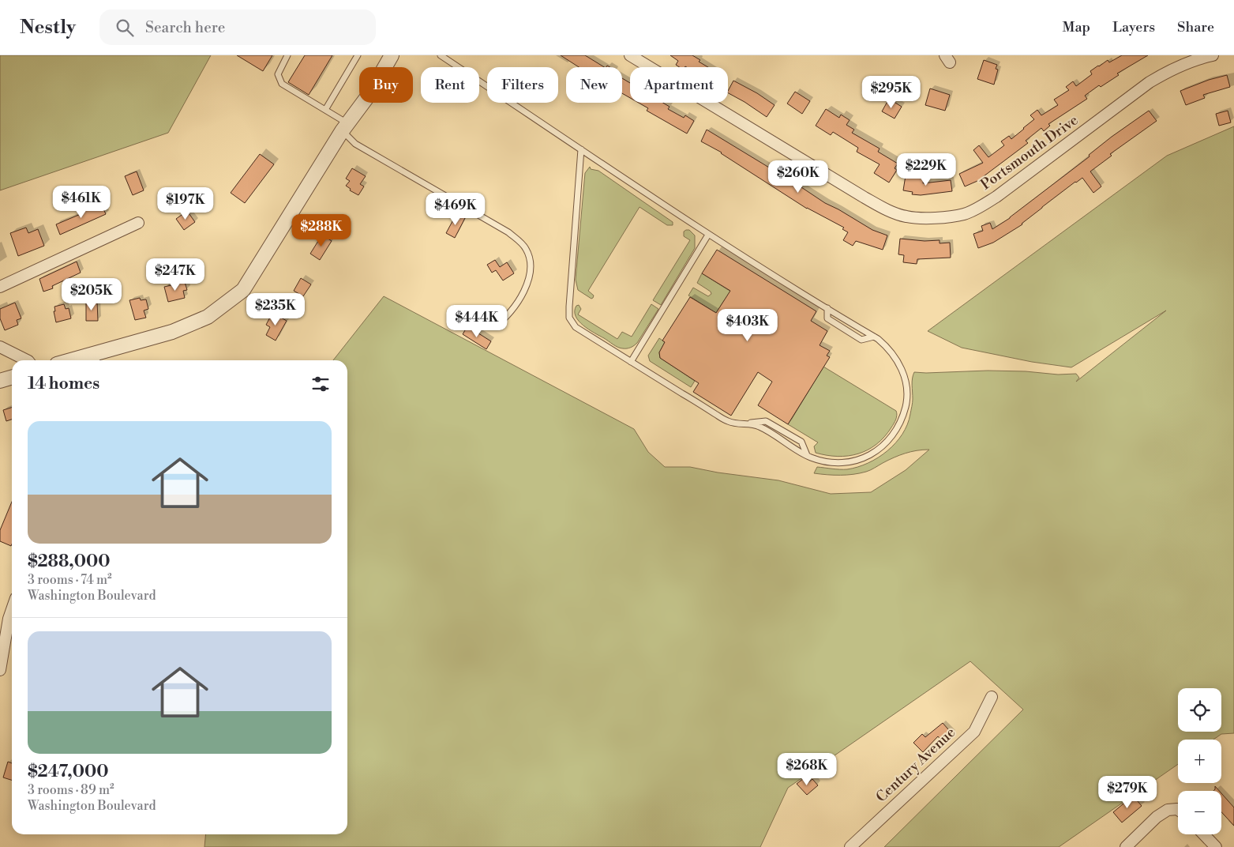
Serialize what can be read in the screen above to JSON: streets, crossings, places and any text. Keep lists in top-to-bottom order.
{
  "streets": {
    "street": ["Portsmouth Drive", "Century Avenue"]
  },
  "page": {
    "header": "Nestly",
    "search": "Search here",
    "nav": ["Map", "Layers", "Share"],
    "chip": [
      "Buy",
      "Rent",
      "Filters",
      "New",
      "Apartment"
    ],
    "price": [
      "$295K",
      "$229K",
      "$260K",
      "$461K",
      "$197K",
      "$469K",
      "$288K",
      "$247K",
      "$205K",
      "$235K",
      "$444K",
      "$403K",
      "$268K",
      "$279K"
    ],
    "heading": "14 homes",
    "list": [
      {
        "name": "$288,000",
        "note": "3 rooms · 74 m² · Washington Boulevard"
      },
      {
        "name": "$247,000",
        "note": "3 rooms · 89 m² · Washington Boulevard"
      }
    ],
    "map_buttons": ["+", "−"]
  }
}
